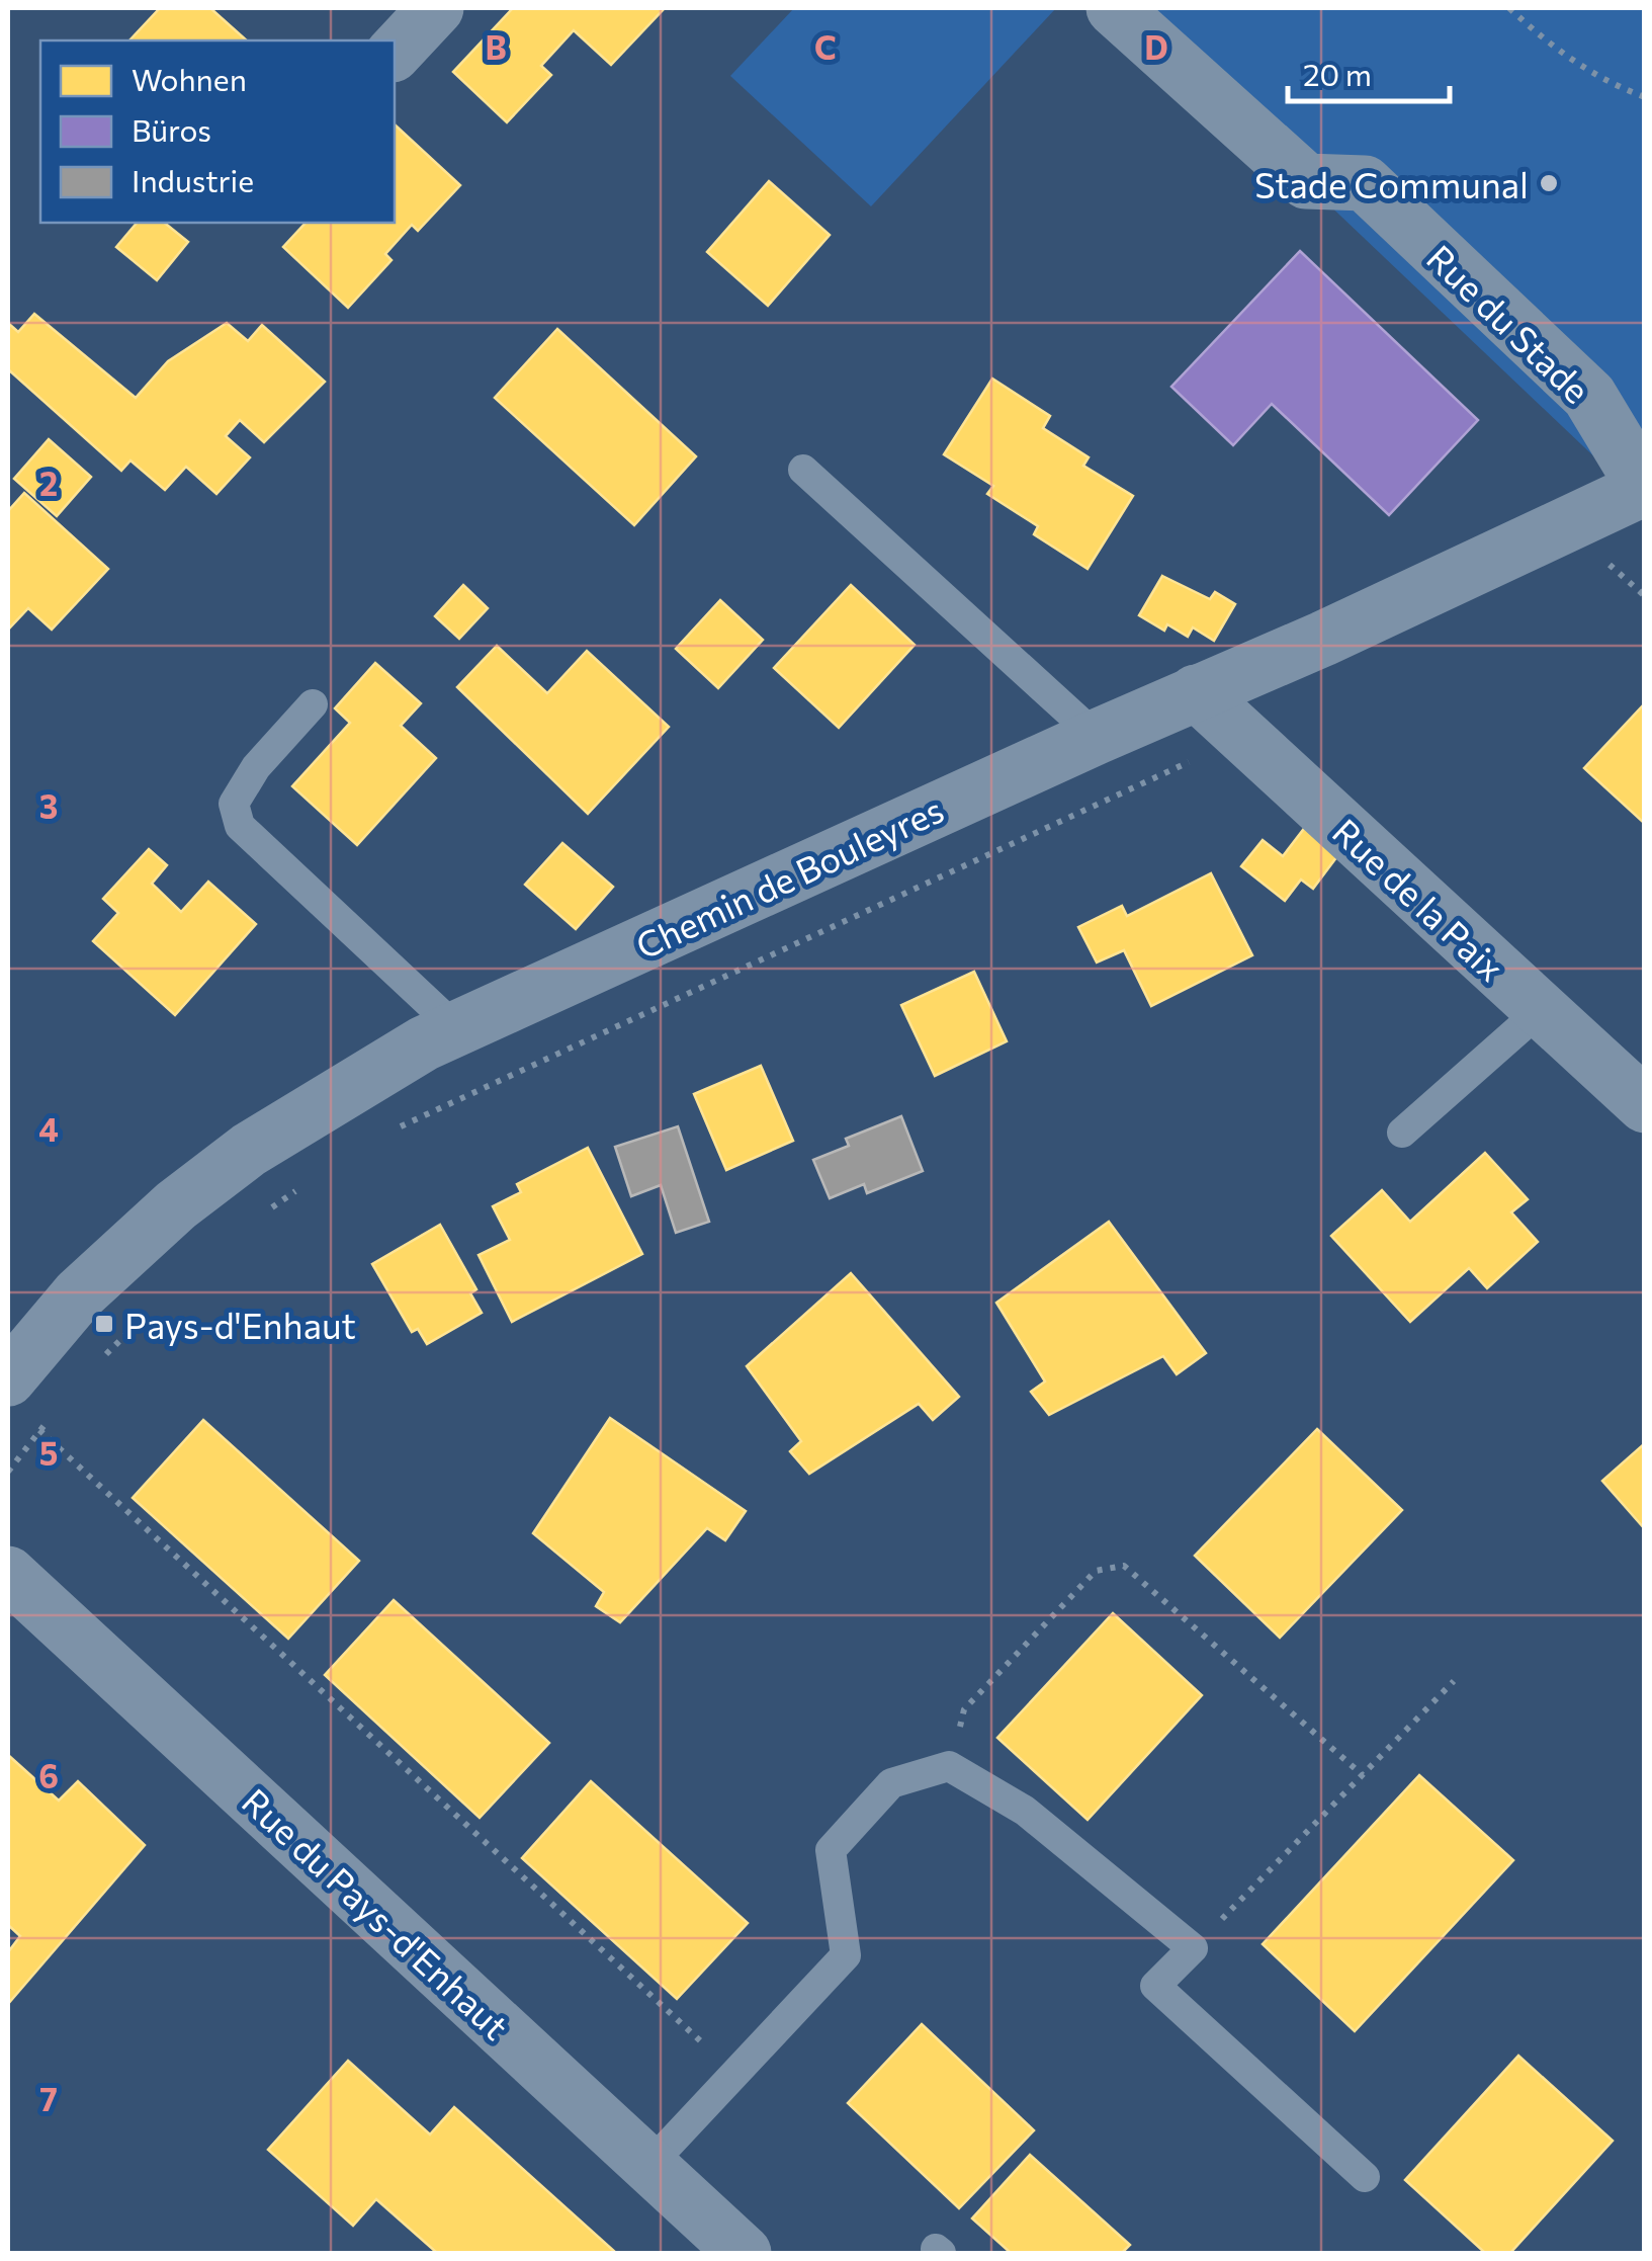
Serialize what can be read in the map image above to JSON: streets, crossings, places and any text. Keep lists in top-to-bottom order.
{
  "streets": {
    "street": [
      "Rue du Stade",
      "Chemin de Bouleyres",
      "Rue de la Paix",
      "Rue du Pays-d'Enhaut"
    ]
  },
  "crossings": [
    ["Rue du Stade", "Chemin de Bouleyres"],
    ["Chemin de Bouleyres", "Rue de la Paix"]
  ],
  "places": {
    "other": ["Stade Communal"],
    "transit": ["Pays-d'Enhaut"]
  },
  "legend": ["Wohnen", "Büros", "Industrie"],
  "scale_bar": "20 m",
  "grid": {
    "columns": ["B", "C", "D"],
    "rows": [
      "2",
      "3",
      "4",
      "5",
      "6",
      "7"
    ]
  }
}
